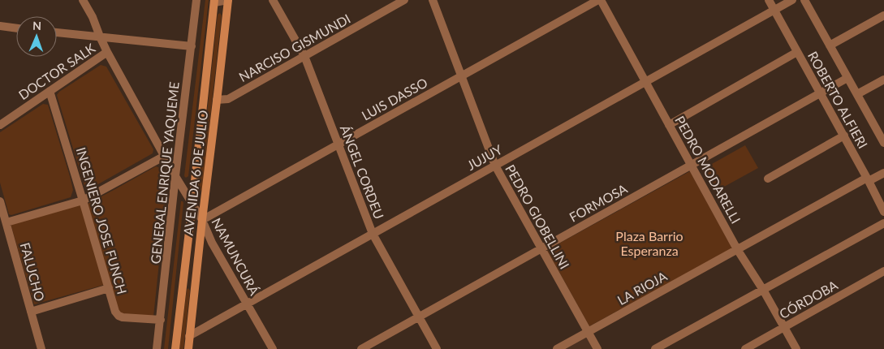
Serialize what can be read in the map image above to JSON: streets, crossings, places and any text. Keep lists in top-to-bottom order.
{
  "streets": {
    "main road": ["AVENIDA 6 DE JULIO"],
    "street": [
      "NARCISO GISMUNDI",
      "DOCTOR SALK",
      "LUIS DASSO",
      "ROBERTO ALFIERI",
      "JUJUY",
      "PEDRO MODARELLI",
      "ÁNGEL CORDEU",
      "GENERAL ENRIQUE YAQUEME",
      "FORMOSA",
      "PEDRO GIOBELLINI",
      "INGENIERO JOSE FUNCH",
      "NAMUNCURÁ",
      "FALUCHO",
      "LA RIOJA",
      "CÓRDOBA"
    ]
  },
  "crossings": [
    ["NARCISO GISMUNDI", "ÁNGEL CORDEU"],
    ["NARCISO GISMUNDI", "AVENIDA 6 DE JULIO"],
    ["DOCTOR SALK", "INGENIERO JOSE FUNCH"],
    ["DOCTOR SALK", "NAMUNCURÁ"],
    ["LUIS DASSO", "PEDRO MODARELLI"],
    ["LUIS DASSO", "ÁNGEL CORDEU"],
    ["LUIS DASSO", "AVENIDA 6 DE JULIO"],
    ["LUIS DASSO", "PEDRO GIOBELLINI"],
    ["LUIS DASSO", "NAMUNCURÁ"],
    ["ROBERTO ALFIERI", "JUJUY"],
    ["ROBERTO ALFIERI", "FORMOSA"],
    ["ROBERTO ALFIERI", "LA RIOJA"],
    ["JUJUY", "PEDRO MODARELLI"],
    ["JUJUY", "ÁNGEL CORDEU"],
    ["JUJUY", "AVENIDA 6 DE JULIO"],
    ["JUJUY", "PEDRO GIOBELLINI"],
    ["JUJUY", "NAMUNCURÁ"],
    ["PEDRO MODARELLI", "FORMOSA"],
    ["PEDRO MODARELLI", "LA RIOJA"],
    ["PEDRO MODARELLI", "CÓRDOBA"],
    ["ÁNGEL CORDEU", "FORMOSA"],
    ["GENERAL ENRIQUE YAQUEME", "INGENIERO JOSE FUNCH"],
    ["GENERAL ENRIQUE YAQUEME", "NAMUNCURÁ"],
    ["AVENIDA 6 DE JULIO", "NAMUNCURÁ"],
    ["FORMOSA", "PEDRO GIOBELLINI"],
    ["PEDRO GIOBELLINI", "LA RIOJA"]
  ],
  "parks": ["Plaza Barrio Esperanza"],
  "north": "top"
}
